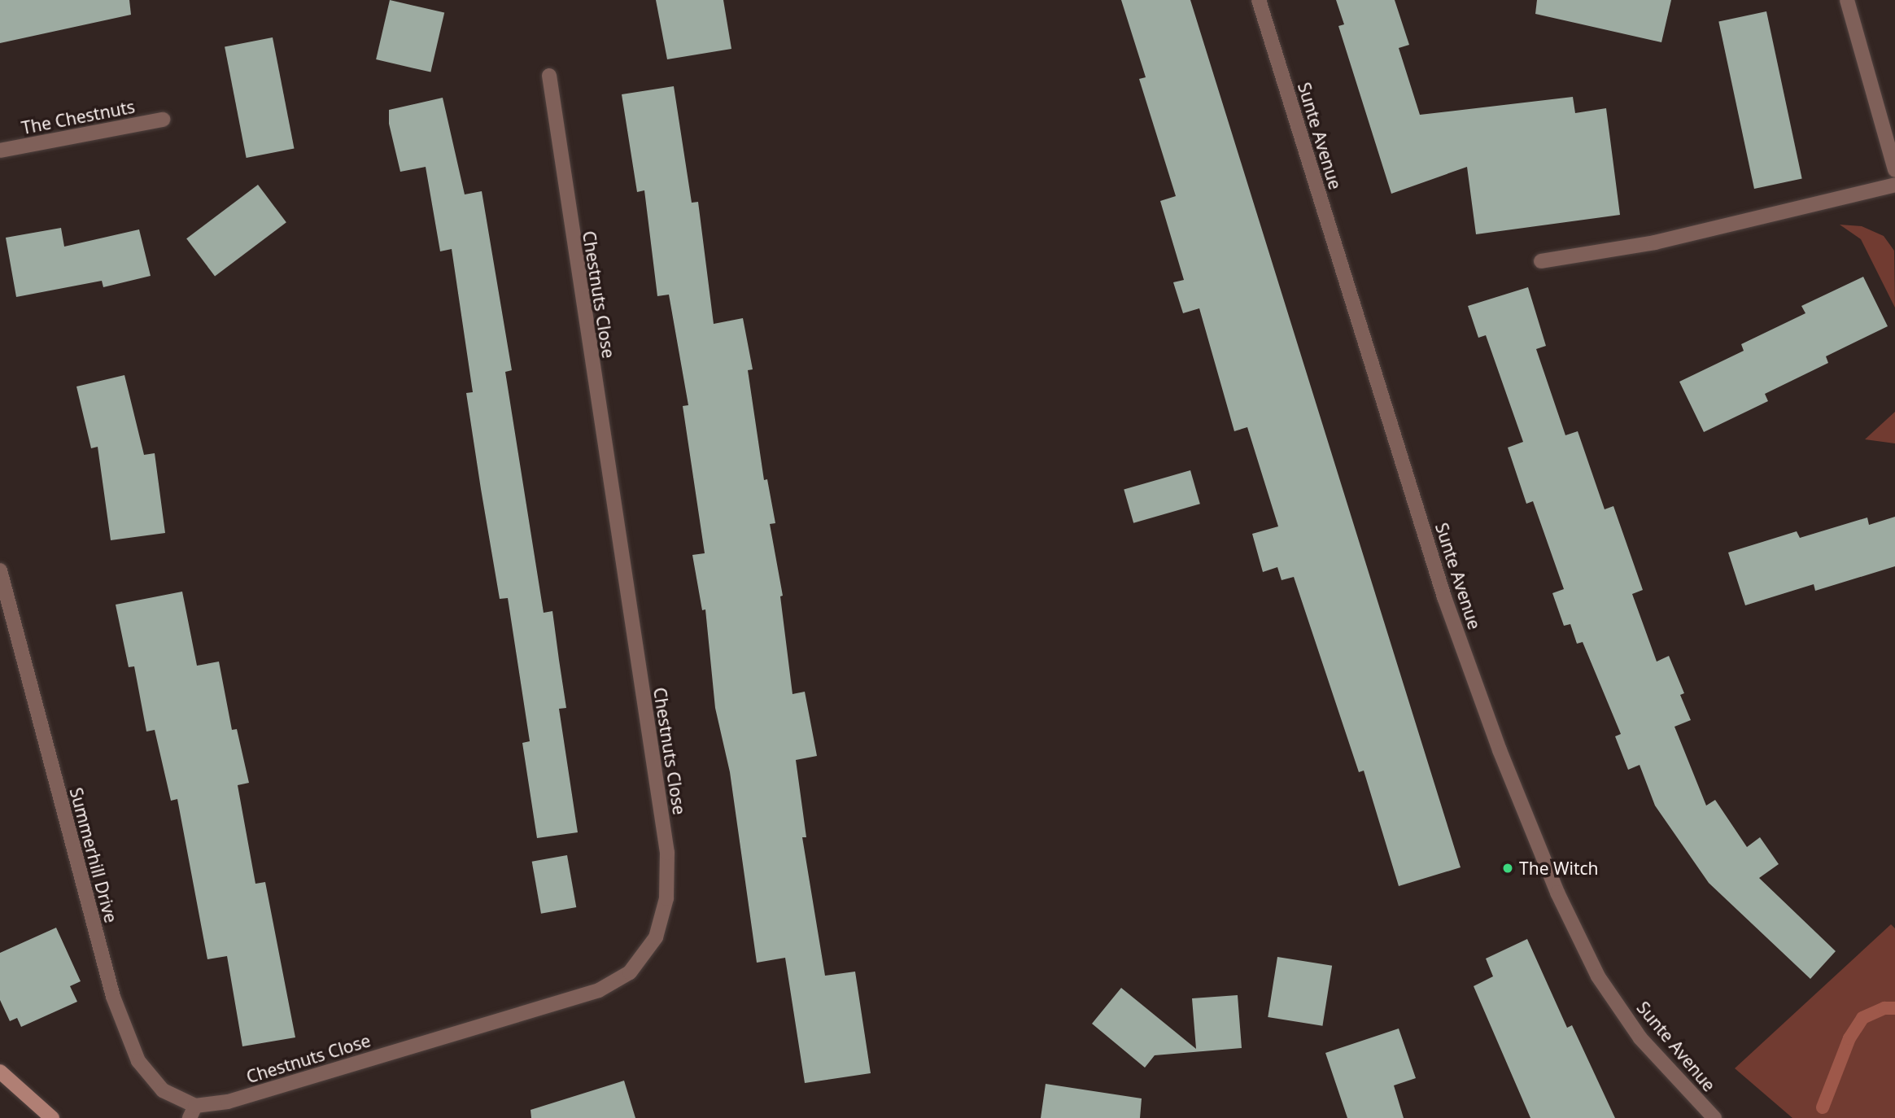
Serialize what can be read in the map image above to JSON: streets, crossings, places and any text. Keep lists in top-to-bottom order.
{
  "streets": {
    "street": [
      "The Chestnuts",
      "Sunte Avenue",
      "Chestnuts Close",
      "Summerhill Drive"
    ]
  },
  "crossings": [
    ["Chestnuts Close", "Summerhill Drive"]
  ],
  "places": ["The Witch"]
}
